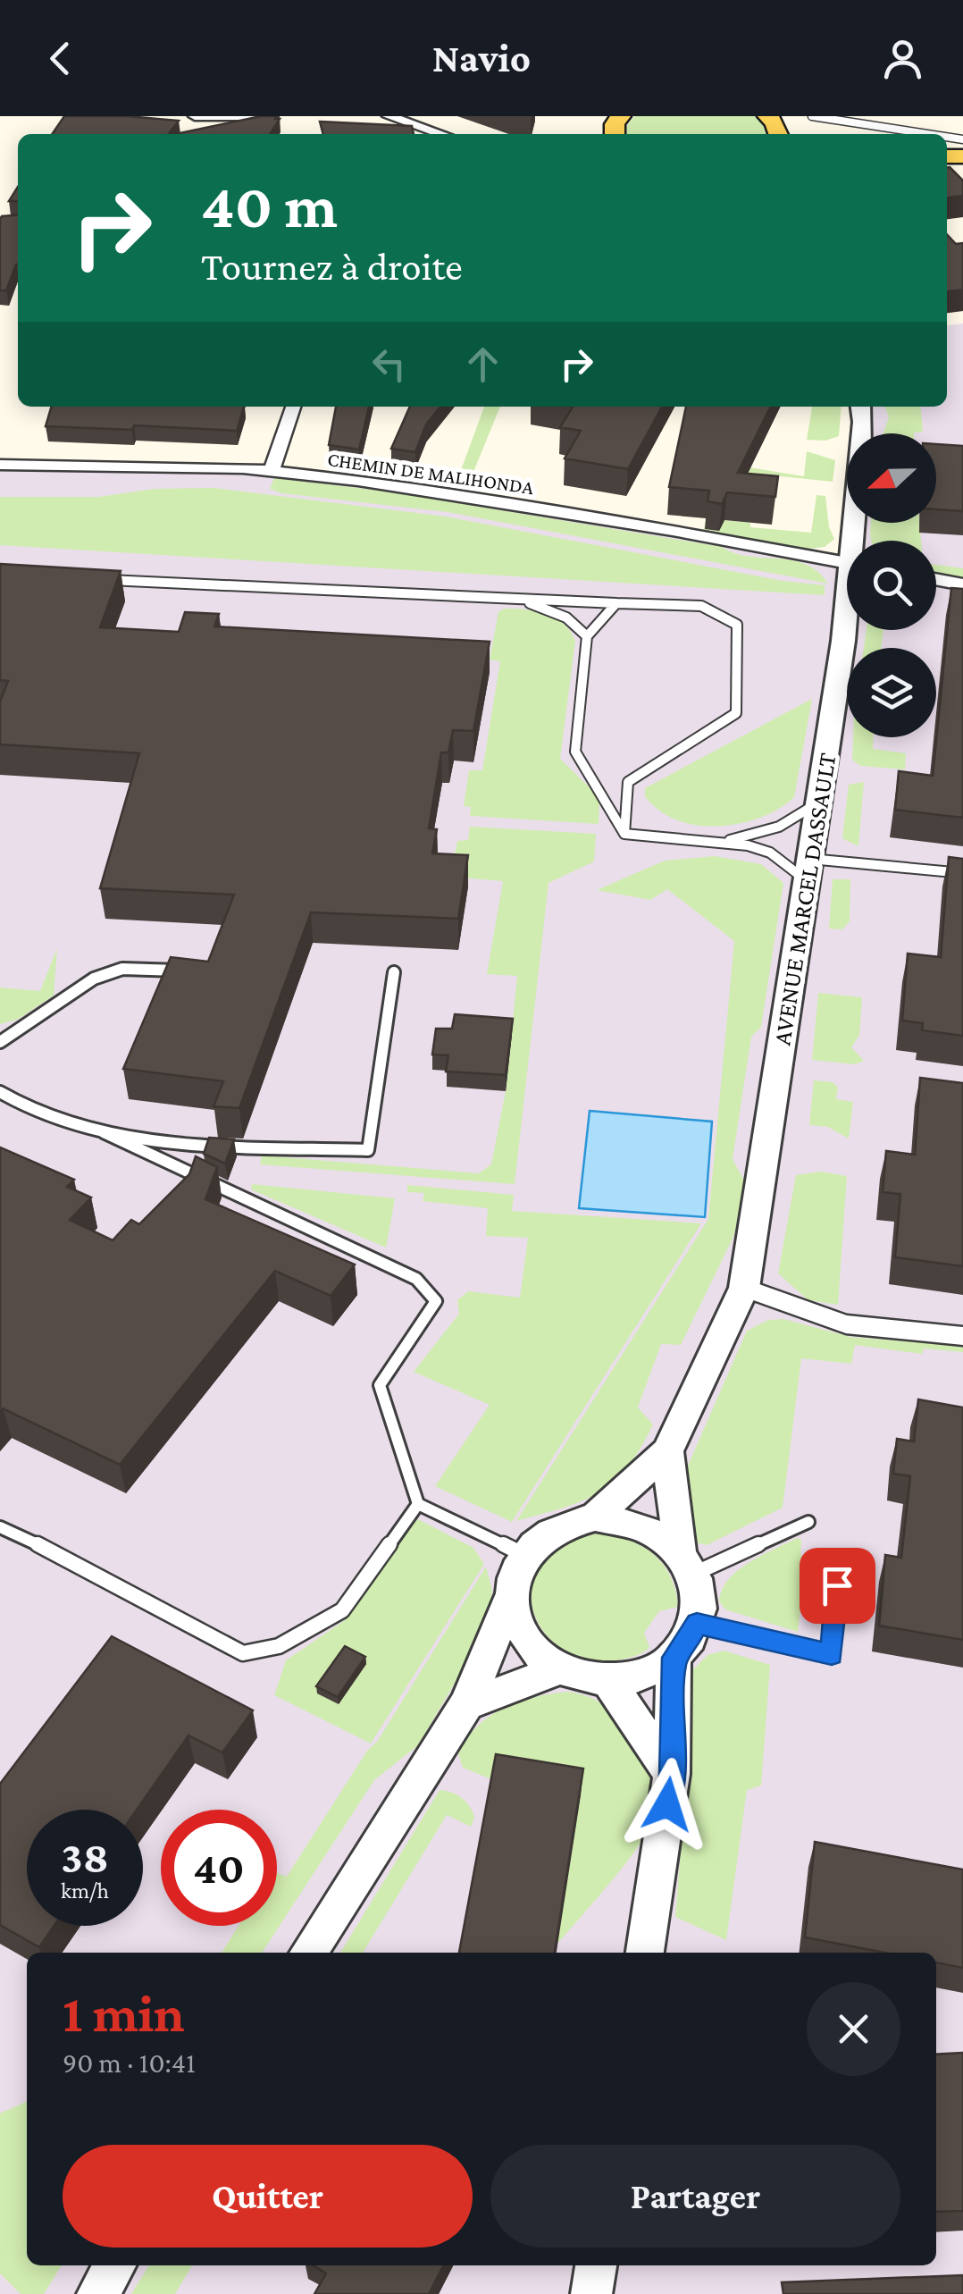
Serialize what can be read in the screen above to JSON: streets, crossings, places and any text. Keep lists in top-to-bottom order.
{
  "streets": {
    "street": ["CHEMIN DE MALIHONDA", "AVENUE MARCEL DASSAULT"]
  },
  "north": "left",
  "page": {
    "header": "Navio",
    "turn": ["40 m", "Tournez à droite"],
    "speed": "38 km/h",
    "limit": "40",
    "heading": ["1 min", "90 m · 10:41"],
    "buttons": ["Quitter", "Partager"]
  }
}
